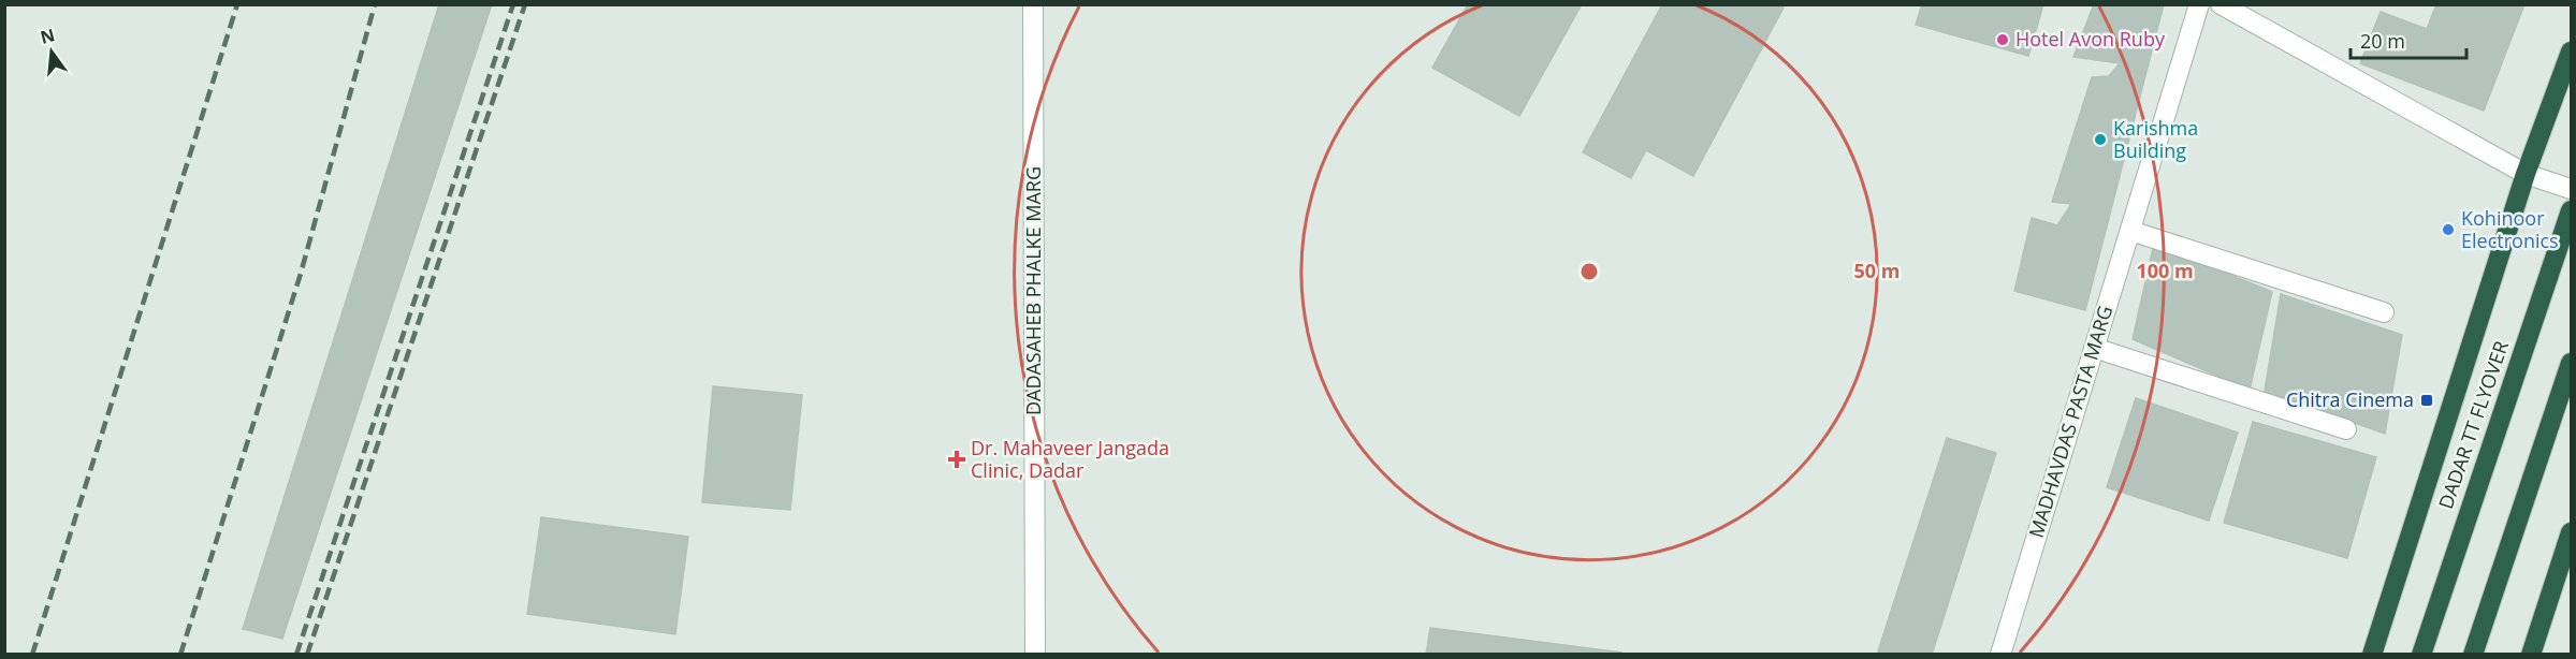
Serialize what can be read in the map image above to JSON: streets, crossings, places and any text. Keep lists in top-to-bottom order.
{
  "streets": {
    "highway": ["DADAR TT FLYOVER"],
    "street": ["DADASAHEB PHALKE MARG", "MADHAVDAS PASTA MARG"]
  },
  "places": {
    "other": ["Hotel Avon Ruby", "Karishma Building", "Kohinoor Electronics"],
    "transit": ["Chitra Cinema"],
    "health": ["Dr. Mahaveer Jangada Clinic, Dadar"]
  },
  "scale_bar": "20 m",
  "north": "top",
  "rings": ["50 m", "100 m"]
}
